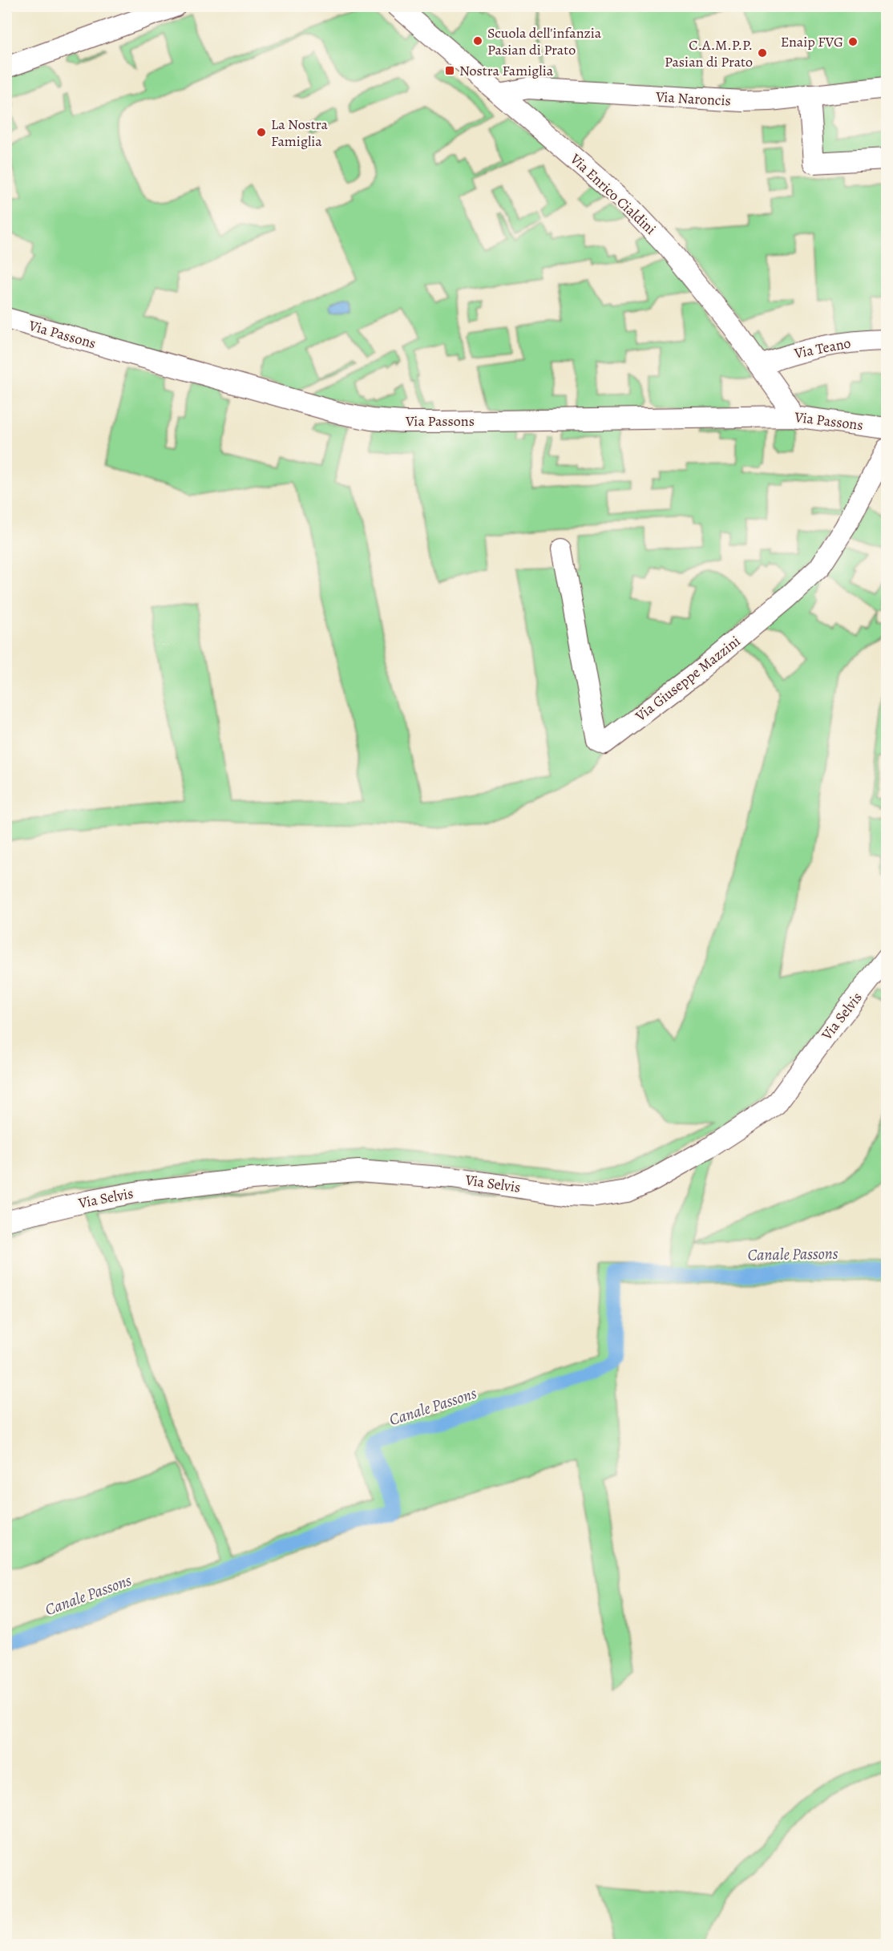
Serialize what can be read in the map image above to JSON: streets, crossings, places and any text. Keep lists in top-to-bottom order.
{
  "streets": {
    "street": [
      "Via Naroncis",
      "Via Enrico Cialdini",
      "Via Passons",
      "Via Teano",
      "Via Giuseppe Mazzini",
      "Via Selvis"
    ]
  },
  "crossings": [
    ["Via Naroncis", "Via Enrico Cialdini"],
    ["Via Enrico Cialdini", "Via Passons"],
    ["Via Enrico Cialdini", "Via Teano"]
  ],
  "water": ["Canale Passons"],
  "places": {
    "other": [
      "Scuola dell'infanzia Pasian di Prato",
      "Enaip FVG",
      "C.A.M.P.P. Pasian di Prato",
      "La Nostra Famiglia"
    ],
    "transit": ["Nostra Famiglia"]
  }
}
